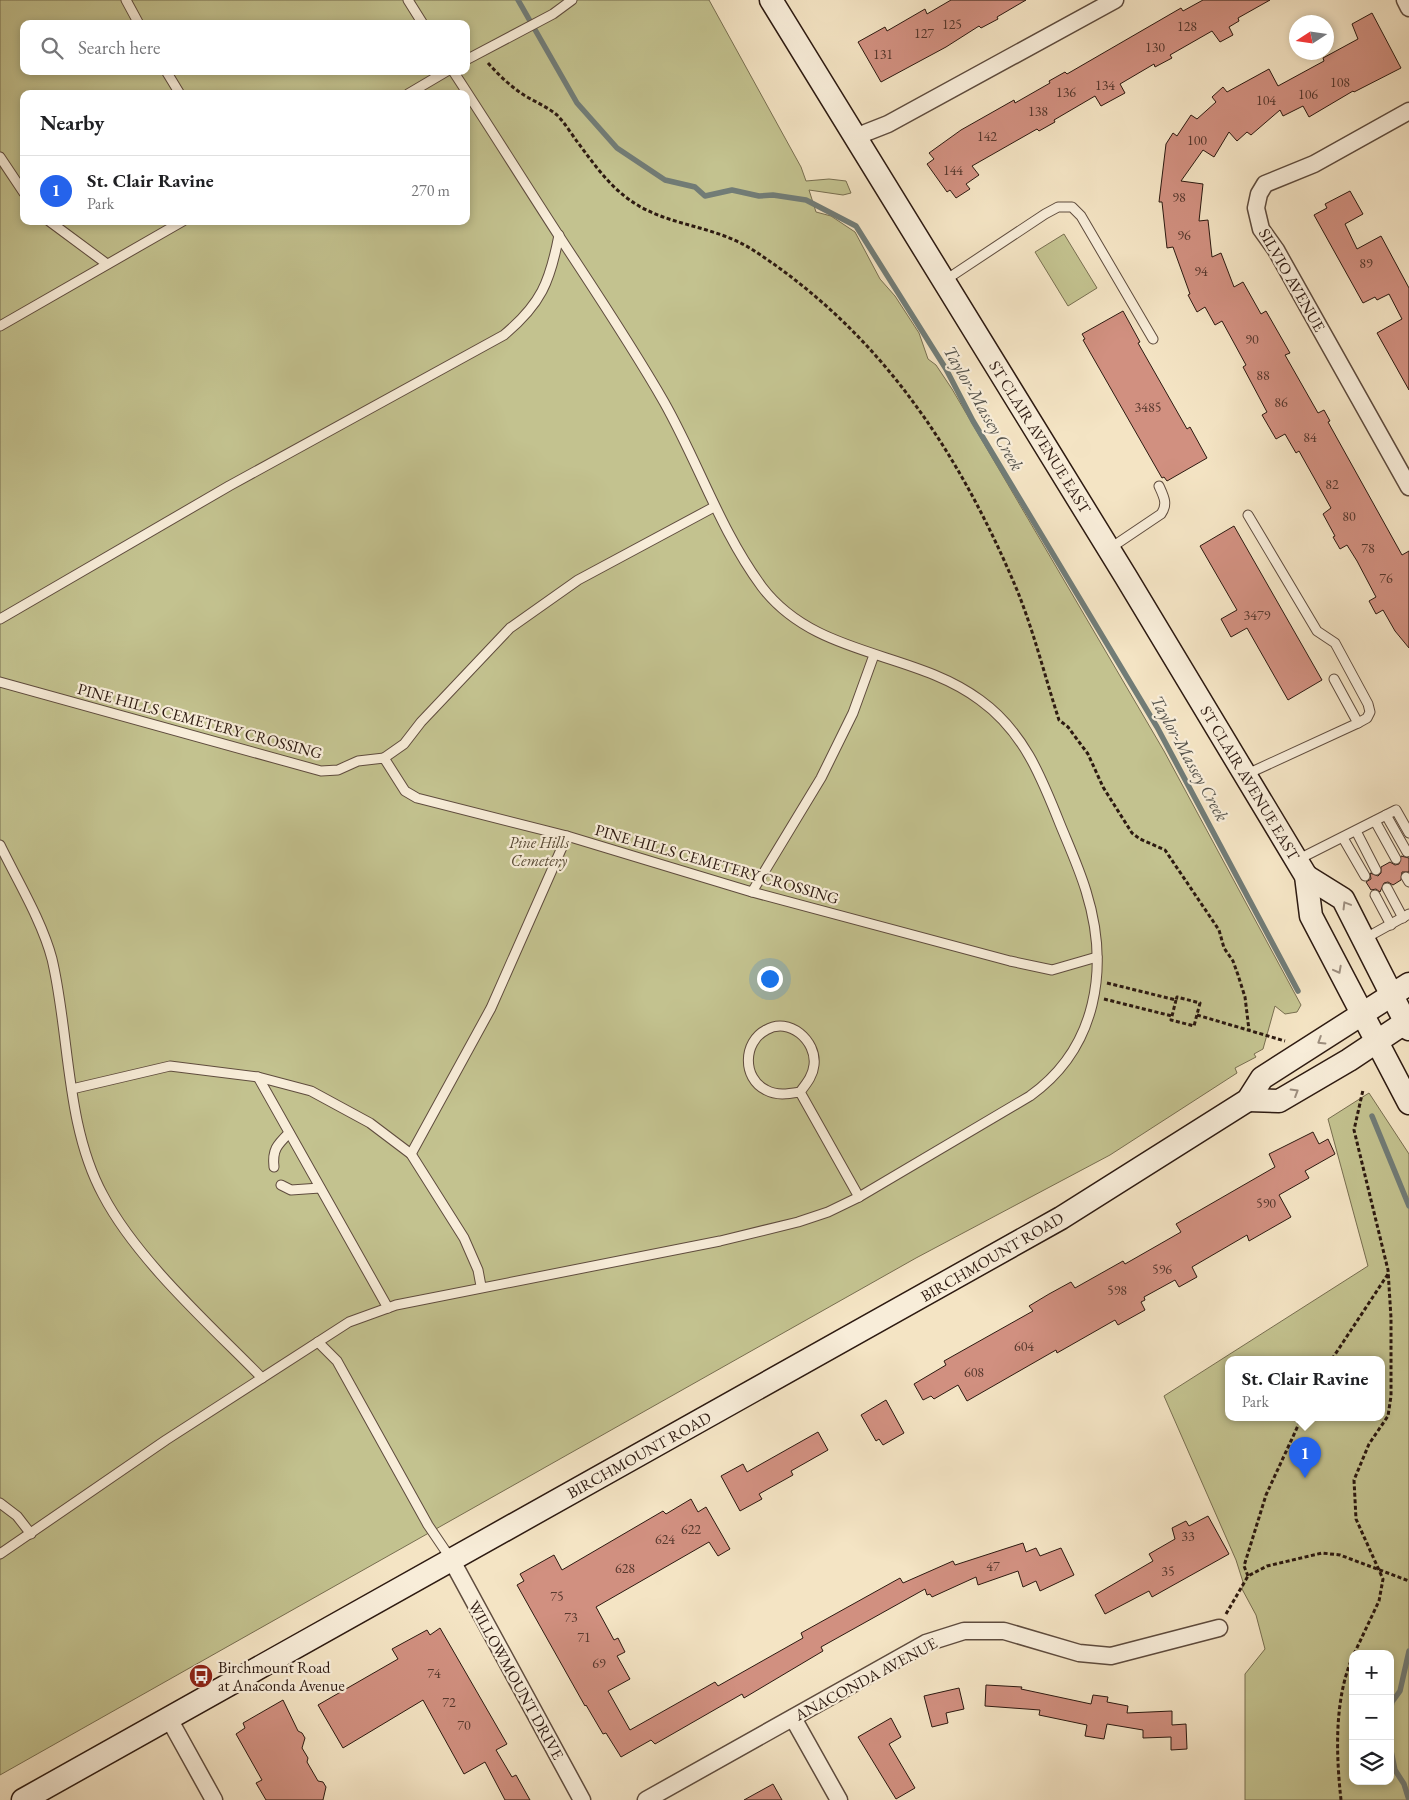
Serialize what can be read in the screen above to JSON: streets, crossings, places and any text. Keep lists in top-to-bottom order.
{
  "streets": {
    "main road": ["ST CLAIR AVENUE EAST", "BIRCHMOUNT ROAD"],
    "street": ["SILVIO AVENUE", "ANACONDA AVENUE", "WILLOWMOUNT DRIVE"],
    "lane": ["PINE HILLS CEMETERY CROSSING"]
  },
  "crossings": [
    ["ST CLAIR AVENUE EAST", "BIRCHMOUNT ROAD"],
    ["BIRCHMOUNT ROAD", "WILLOWMOUNT DRIVE"]
  ],
  "water": ["Taylor-Massey Creek"],
  "parks": ["Pine Hills Cemetery"],
  "places": {
    "bus stop": ["Birchmount Road at Anaconda Avenue"]
  },
  "house_numbers": [
    "125",
    "128",
    "127",
    "130",
    "131",
    "108",
    "134",
    "136",
    "106",
    "104",
    "138",
    "142",
    "100",
    "144",
    "98",
    "96",
    "89",
    "94",
    "90",
    "88",
    "86",
    "3485",
    "84",
    "82",
    "80",
    "78",
    "76",
    "3479",
    "590",
    "596",
    "598",
    "604",
    "608",
    "622",
    "33",
    "624",
    "47",
    "628",
    "35",
    "75",
    "73",
    "71",
    "69",
    "74",
    "72",
    "70"
  ],
  "north": "left",
  "page": {
    "search": "Search here",
    "heading": "Nearby",
    "list": [
      {
        "mark": "1",
        "name": "St. Clair Ravine",
        "note": "Park",
        "value": "270 m"
      }
    ],
    "popup": ["St. Clair Ravine", "Park"],
    "pins": "1",
    "map_buttons": ["+", "−"]
  }
}
